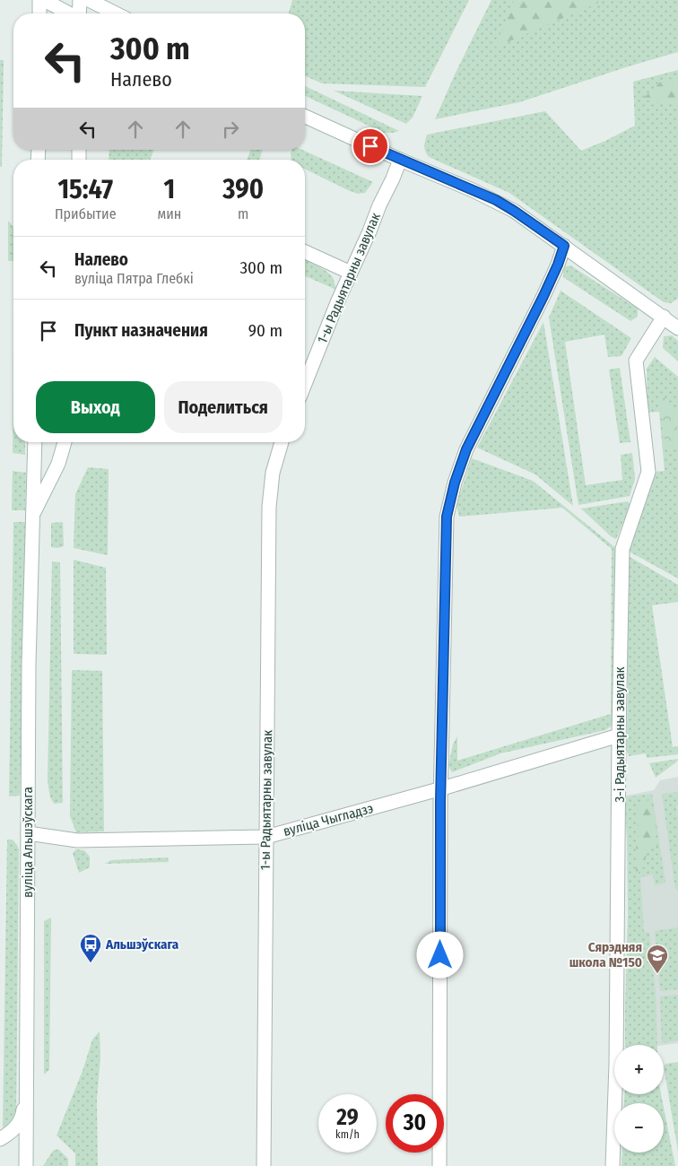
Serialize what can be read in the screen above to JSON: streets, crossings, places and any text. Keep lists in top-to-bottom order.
{
  "streets": {
    "street": [
      "1-ы Радыятарны завулак",
      "3-і Радыятарны завулак",
      "вуліца Чыгладзэ",
      "вуліца Альшэўскага"
    ]
  },
  "crossings": [
    ["1-ы Радыятарны завулак", "вуліца Чыгладзэ"],
    ["3-і Радыятарны завулак", "вуліца Чыгладзэ"],
    ["вуліца Чыгладзэ", "вуліца Альшэўскага"]
  ],
  "places": {
    "bus stop": ["Альшэўскага"],
    "school or university": ["Сярэдняя школа №150"]
  },
  "page": {
    "turn": ["300 m", "Налево"],
    "eta": [
      "15:47",
      "Прибытие",
      "1",
      "мин",
      "390",
      "m"
    ],
    "list": [
      {
        "name": "Налево",
        "note": "вуліца Пятра Глебкі",
        "value": "300 m"
      },
      {
        "name": "Пункт назначения",
        "value": "90 m"
      }
    ],
    "buttons": ["Выход", "Поделиться"],
    "map_buttons": ["+", "−"],
    "speed": "29 km/h",
    "limit": "30"
  }
}
